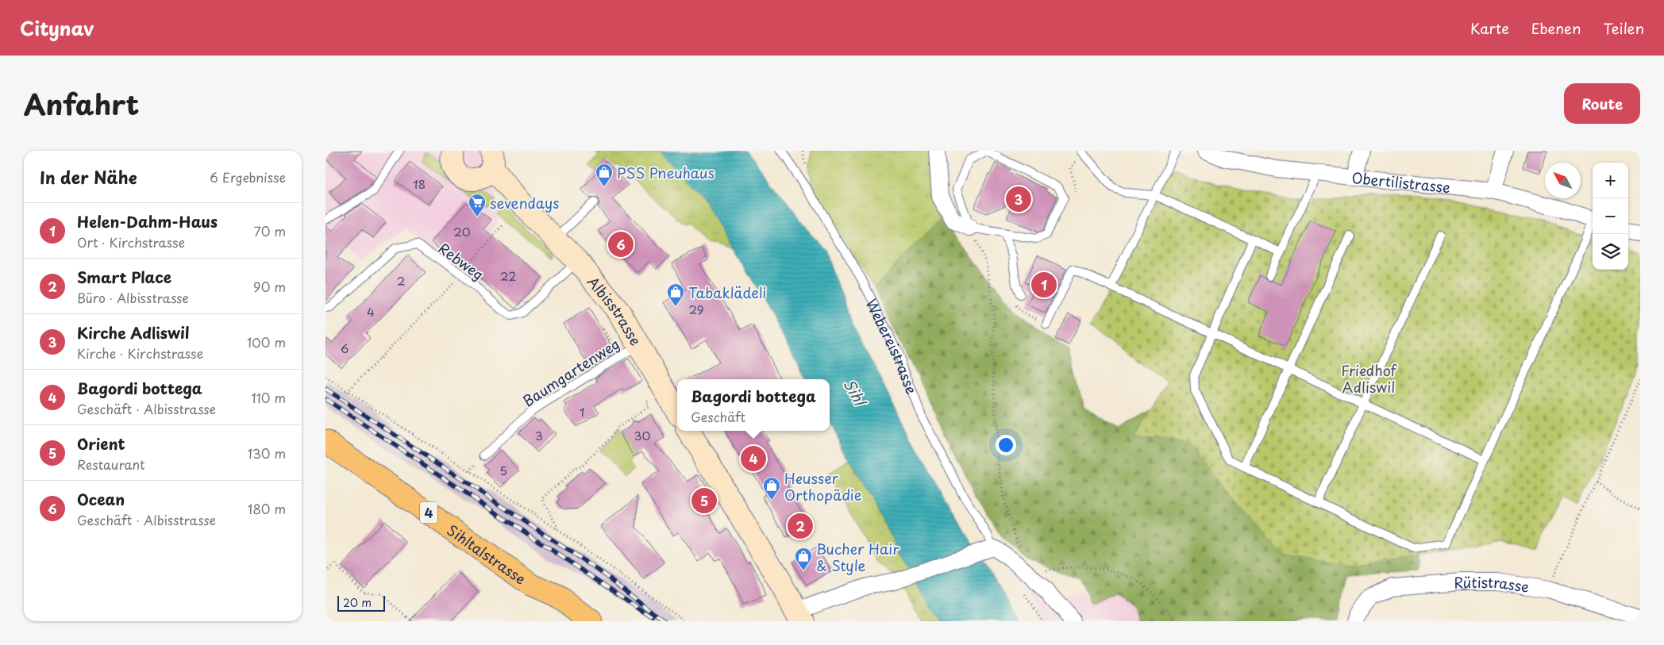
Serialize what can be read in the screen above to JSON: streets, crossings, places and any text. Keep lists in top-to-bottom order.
{
  "streets": {
    "main road": ["Albisstrasse", "4", "Sihltalstrasse"],
    "street": ["Obertilistrasse", "Rütistrasse"],
    "lane": ["Rebweg", "Webereistrasse", "Baumgartenweg"]
  },
  "crossings": [
    ["Rebweg", "Albisstrasse"],
    ["Albisstrasse", "Baumgartenweg"]
  ],
  "water": ["Sihl"],
  "parks": ["Friedhof Adliswil"],
  "places": {
    "shop": [
      "PSS Pneuhaus",
      "Tabaklädeli",
      "Heusser Orthopädie",
      "Bucher Hair & Style"
    ],
    "supermarket": ["sevendays"]
  },
  "house_numbers": [
    "18",
    "20",
    "22",
    "2",
    "29",
    "4",
    "6",
    "1",
    "3",
    "30",
    "5"
  ],
  "scale_bar": "20 m",
  "north": "top left",
  "page": {
    "header": "Citynav",
    "nav": ["Karte", "Ebenen", "Teilen"],
    "title": "Anfahrt",
    "buttons": "Route",
    "heading": ["In der Nähe", "6 Ergebnisse"],
    "map_buttons": ["+", "−"],
    "pins": [
      "3",
      "6",
      "1",
      "4",
      "5",
      "2"
    ],
    "list": [
      {
        "mark": "1",
        "name": "Helen-Dahm-Haus",
        "note": "Ort · Kirchstrasse",
        "value": "70 m"
      },
      {
        "mark": "2",
        "name": "Smart Place",
        "note": "Büro · Albisstrasse",
        "value": "90 m"
      },
      {
        "mark": "3",
        "name": "Kirche Adliswil",
        "note": "Kirche · Kirchstrasse",
        "value": "100 m"
      },
      {
        "mark": "4",
        "name": "Bagordi bottega",
        "note": "Geschäft · Albisstrasse",
        "value": "110 m"
      },
      {
        "mark": "5",
        "name": "Orient",
        "note": "Restaurant",
        "value": "130 m"
      },
      {
        "mark": "6",
        "name": "Ocean",
        "note": "Geschäft · Albisstrasse",
        "value": "180 m"
      }
    ],
    "popup": ["Bagordi bottega", "Geschäft"],
    "scale": "20 m"
  }
}
